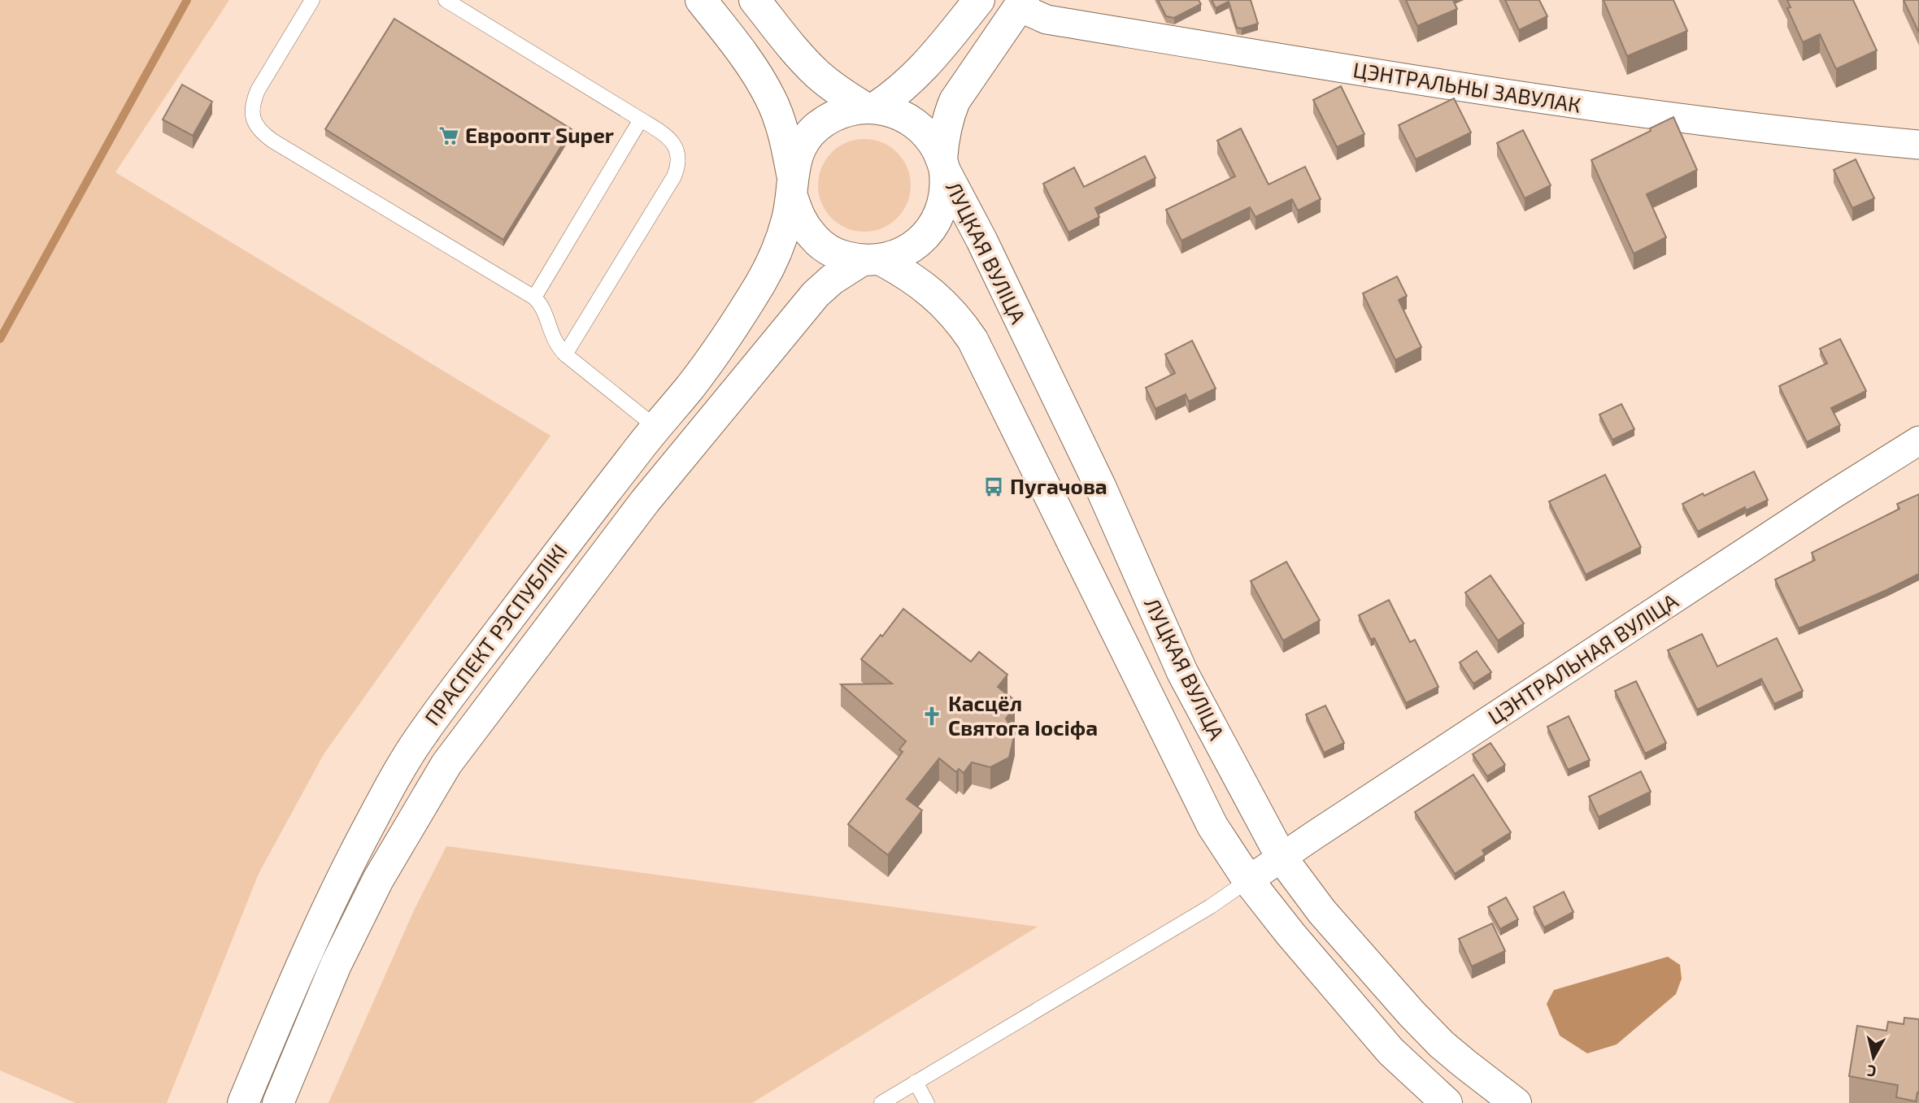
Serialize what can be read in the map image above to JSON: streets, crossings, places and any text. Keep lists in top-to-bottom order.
{
  "streets": {
    "main road": ["ЛУЦКАЯ ВУЛІЦА", "ПРАСПЕКТ РЭСПУБЛІКІ"],
    "street": ["ЦЭНТРАЛЬНЫ ЗАВУЛАК", "ЦЭНТРАЛЬНАЯ ВУЛІЦА"]
  },
  "crossings": [
    ["ЦЭНТРАЛЬНЫ ЗАВУЛАК", "ПРАСПЕКТ РЭСПУБЛІКІ"],
    ["ЛУЦКАЯ ВУЛІЦА", "ПРАСПЕКТ РЭСПУБЛІКІ"],
    ["ЛУЦКАЯ ВУЛІЦА", "ЦЭНТРАЛЬНАЯ ВУЛІЦА"]
  ],
  "places": {
    "supermarket": ["Евроопт Super"],
    "bus stop": ["Пугачова"],
    "church": ["Касцёл Святога Іосіфа"]
  },
  "north": "bottom"
}
